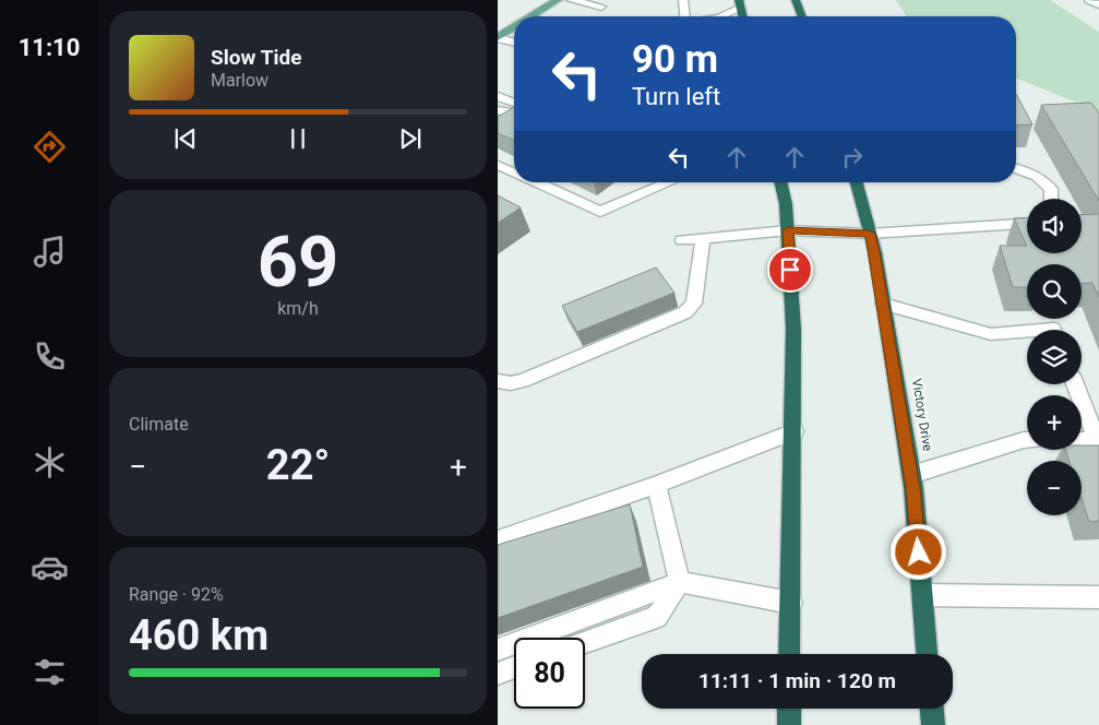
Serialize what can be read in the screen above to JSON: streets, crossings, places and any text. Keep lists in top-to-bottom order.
{
  "streets": {
    "highway": ["Victory Drive"]
  },
  "page": {
    "tabs": "11:10",
    "turn": ["90 m", "Turn left"],
    "song": ["Slow Tide", "Marlow"],
    "tile": [
      ["69", "km/h"],
      "Climate",
      ["Range · 92%", "460 km"]
    ],
    "map_buttons": ["+", "−"],
    "heat": ["−", "22°", "+"],
    "limit": "80",
    "trip": "11:11 · 1 min · 120 m"
  }
}
